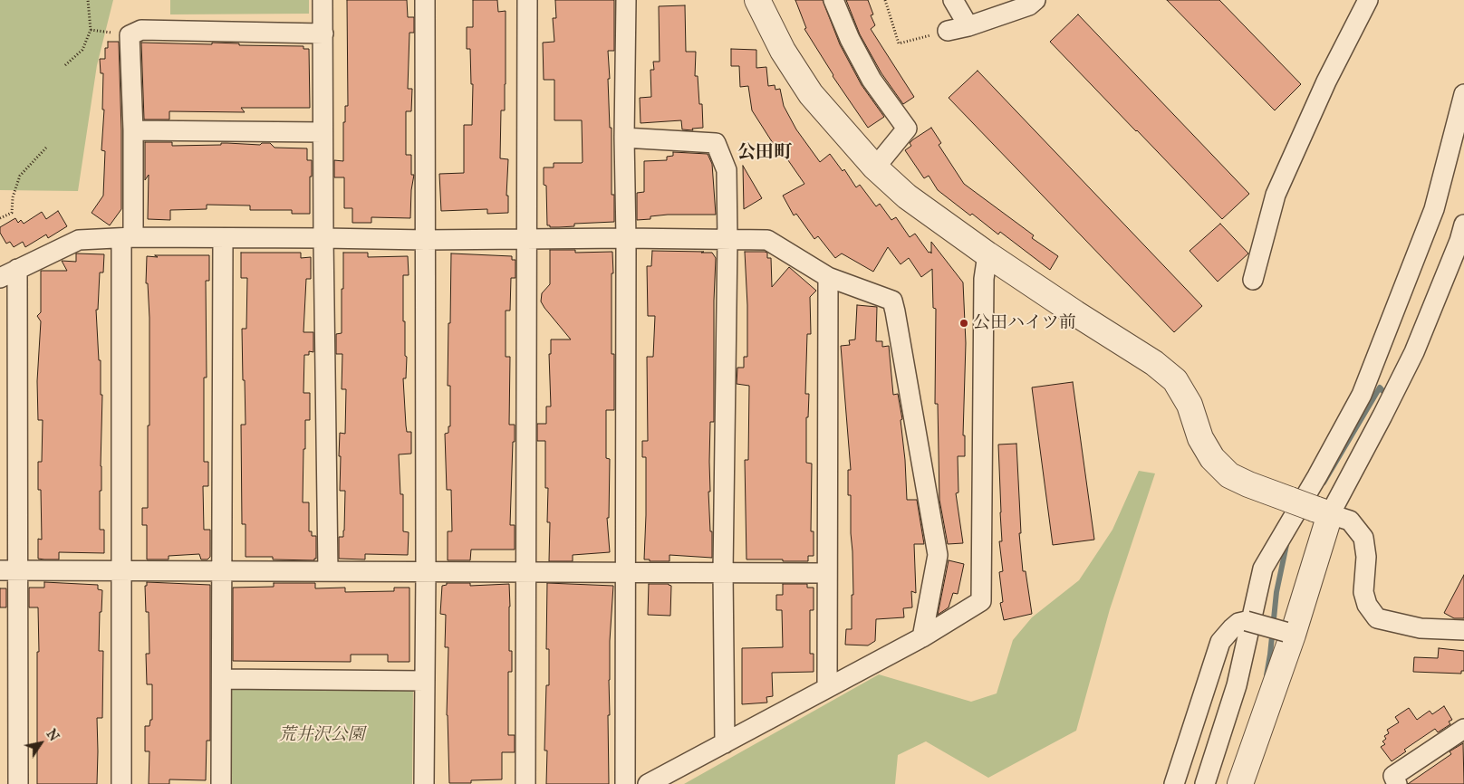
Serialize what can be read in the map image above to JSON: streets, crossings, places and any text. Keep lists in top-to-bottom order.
{
  "districts": ["公田町"],
  "parks": ["荒井沢公園"],
  "places": ["公田ハイツ前"],
  "north": "top right"
}
